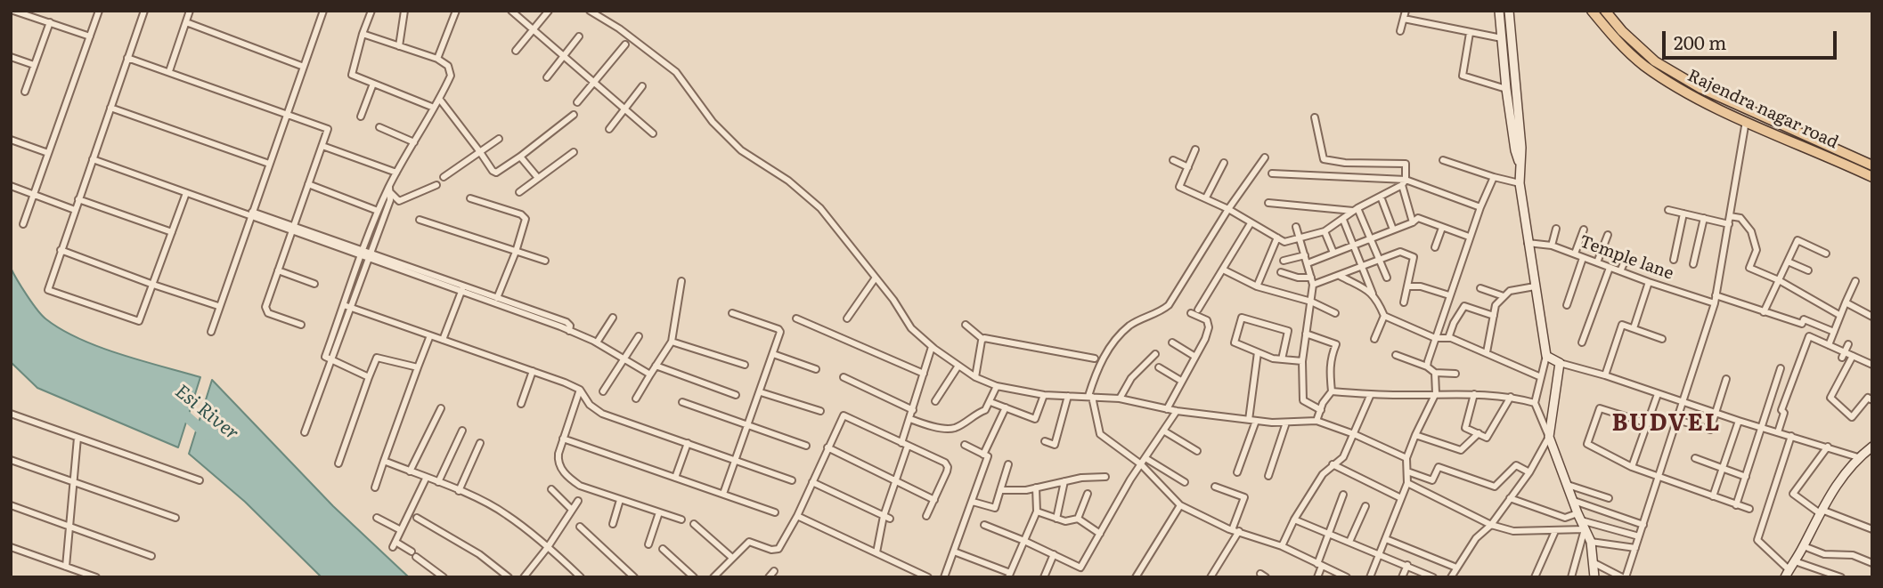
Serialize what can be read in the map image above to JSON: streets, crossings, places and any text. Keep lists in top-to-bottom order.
{
  "streets": {
    "main road": ["Rajendra nagar road"],
    "street": ["Temple lane"]
  },
  "districts": ["BUDVEL"],
  "water": ["Esi River"],
  "scale_bar": "200 m"
}
